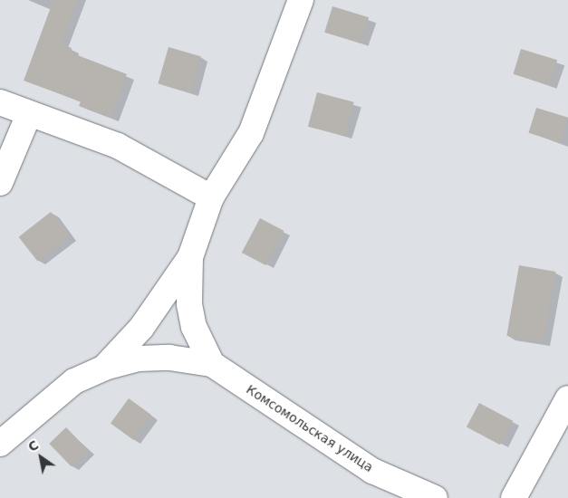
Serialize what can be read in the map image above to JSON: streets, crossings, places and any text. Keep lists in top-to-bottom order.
{
  "streets": {
    "street": ["Комсомольская улица"]
  },
  "north": "top left"
}
